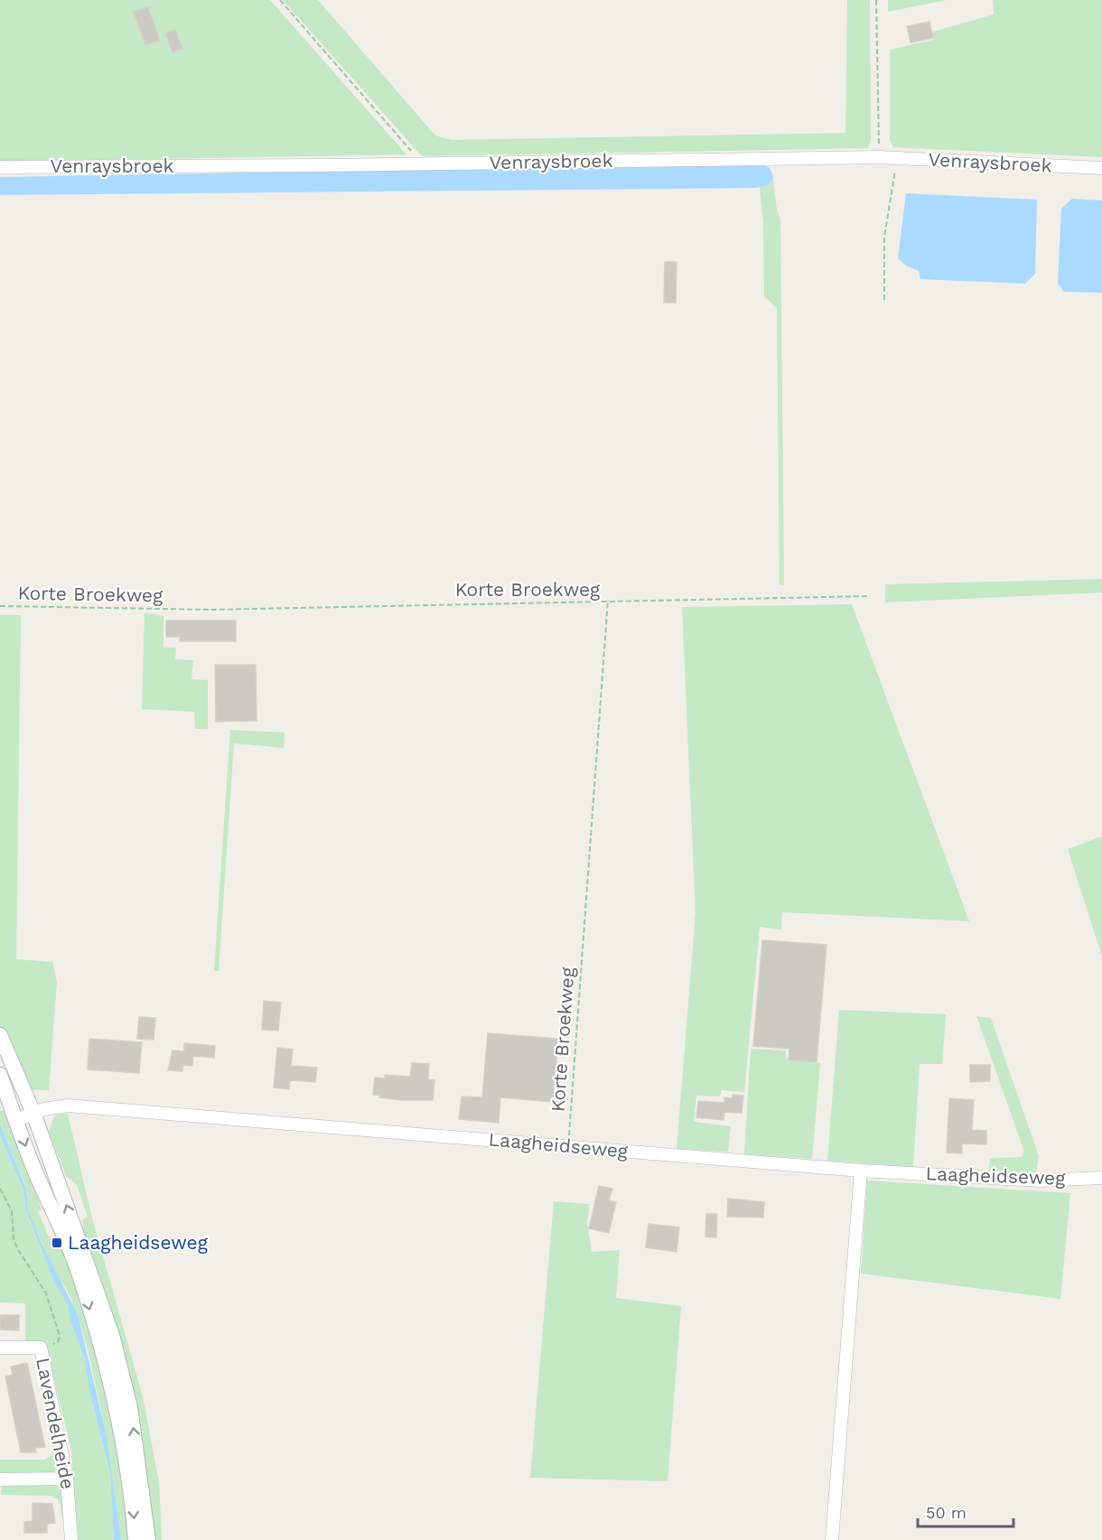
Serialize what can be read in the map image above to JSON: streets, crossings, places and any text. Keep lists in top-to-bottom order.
{
  "streets": {
    "street": ["Venraysbroek", "Laagheidseweg", "Lavendelheide"],
    "path": ["Korte Broekweg"]
  },
  "crossings": [
    ["Korte Broekweg", "Laagheidseweg"]
  ],
  "places": {
    "transit": ["Laagheidseweg"]
  },
  "scale_bar": "50 m"
}
